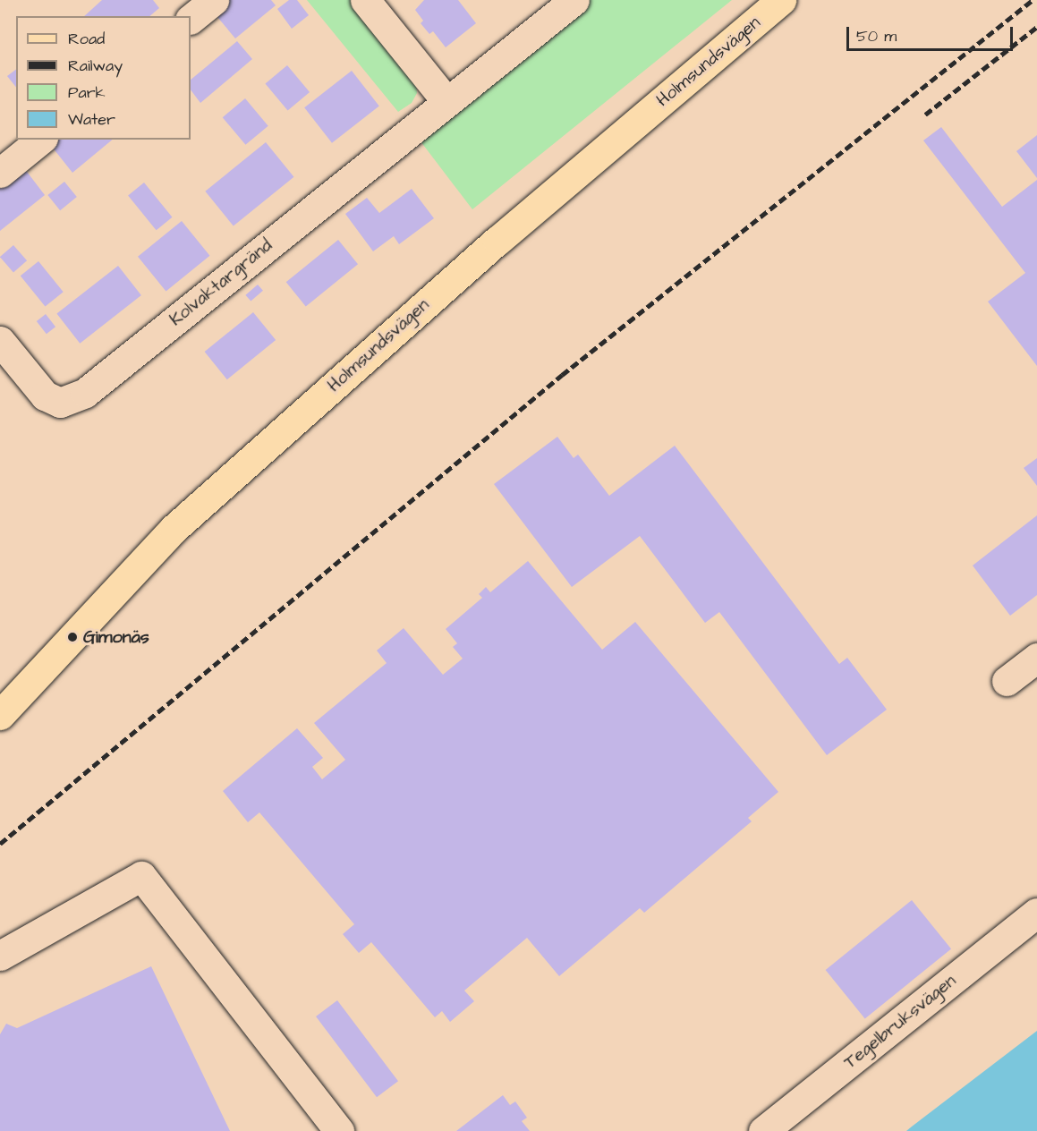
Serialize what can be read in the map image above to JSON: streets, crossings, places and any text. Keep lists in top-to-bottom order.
{
  "streets": {
    "main road": ["Holmsundsvägen"],
    "street": ["Kolvaktargränd", "Tegelbruksvägen"]
  },
  "places": ["Gimonäs"],
  "legend": [
    "Road",
    "Railway",
    "Park",
    "Water"
  ],
  "scale_bar": "50 m"
}
